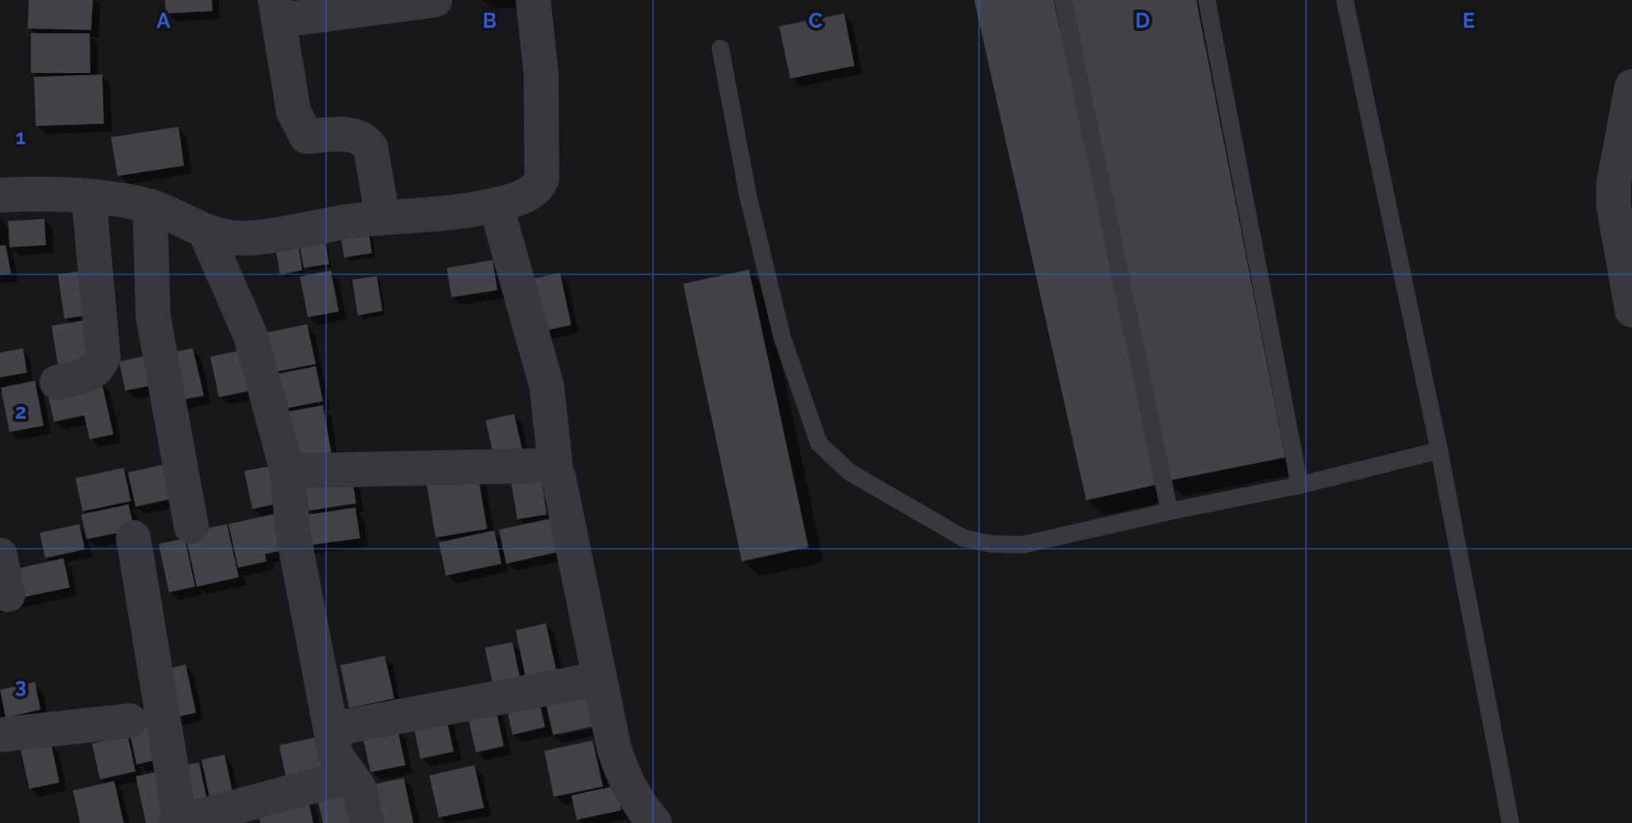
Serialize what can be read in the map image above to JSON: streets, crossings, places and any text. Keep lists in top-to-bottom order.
{
  "grid": {
    "columns": [
      "A",
      "B",
      "C",
      "D",
      "E"
    ],
    "rows": ["1", "2", "3"]
  }
}
